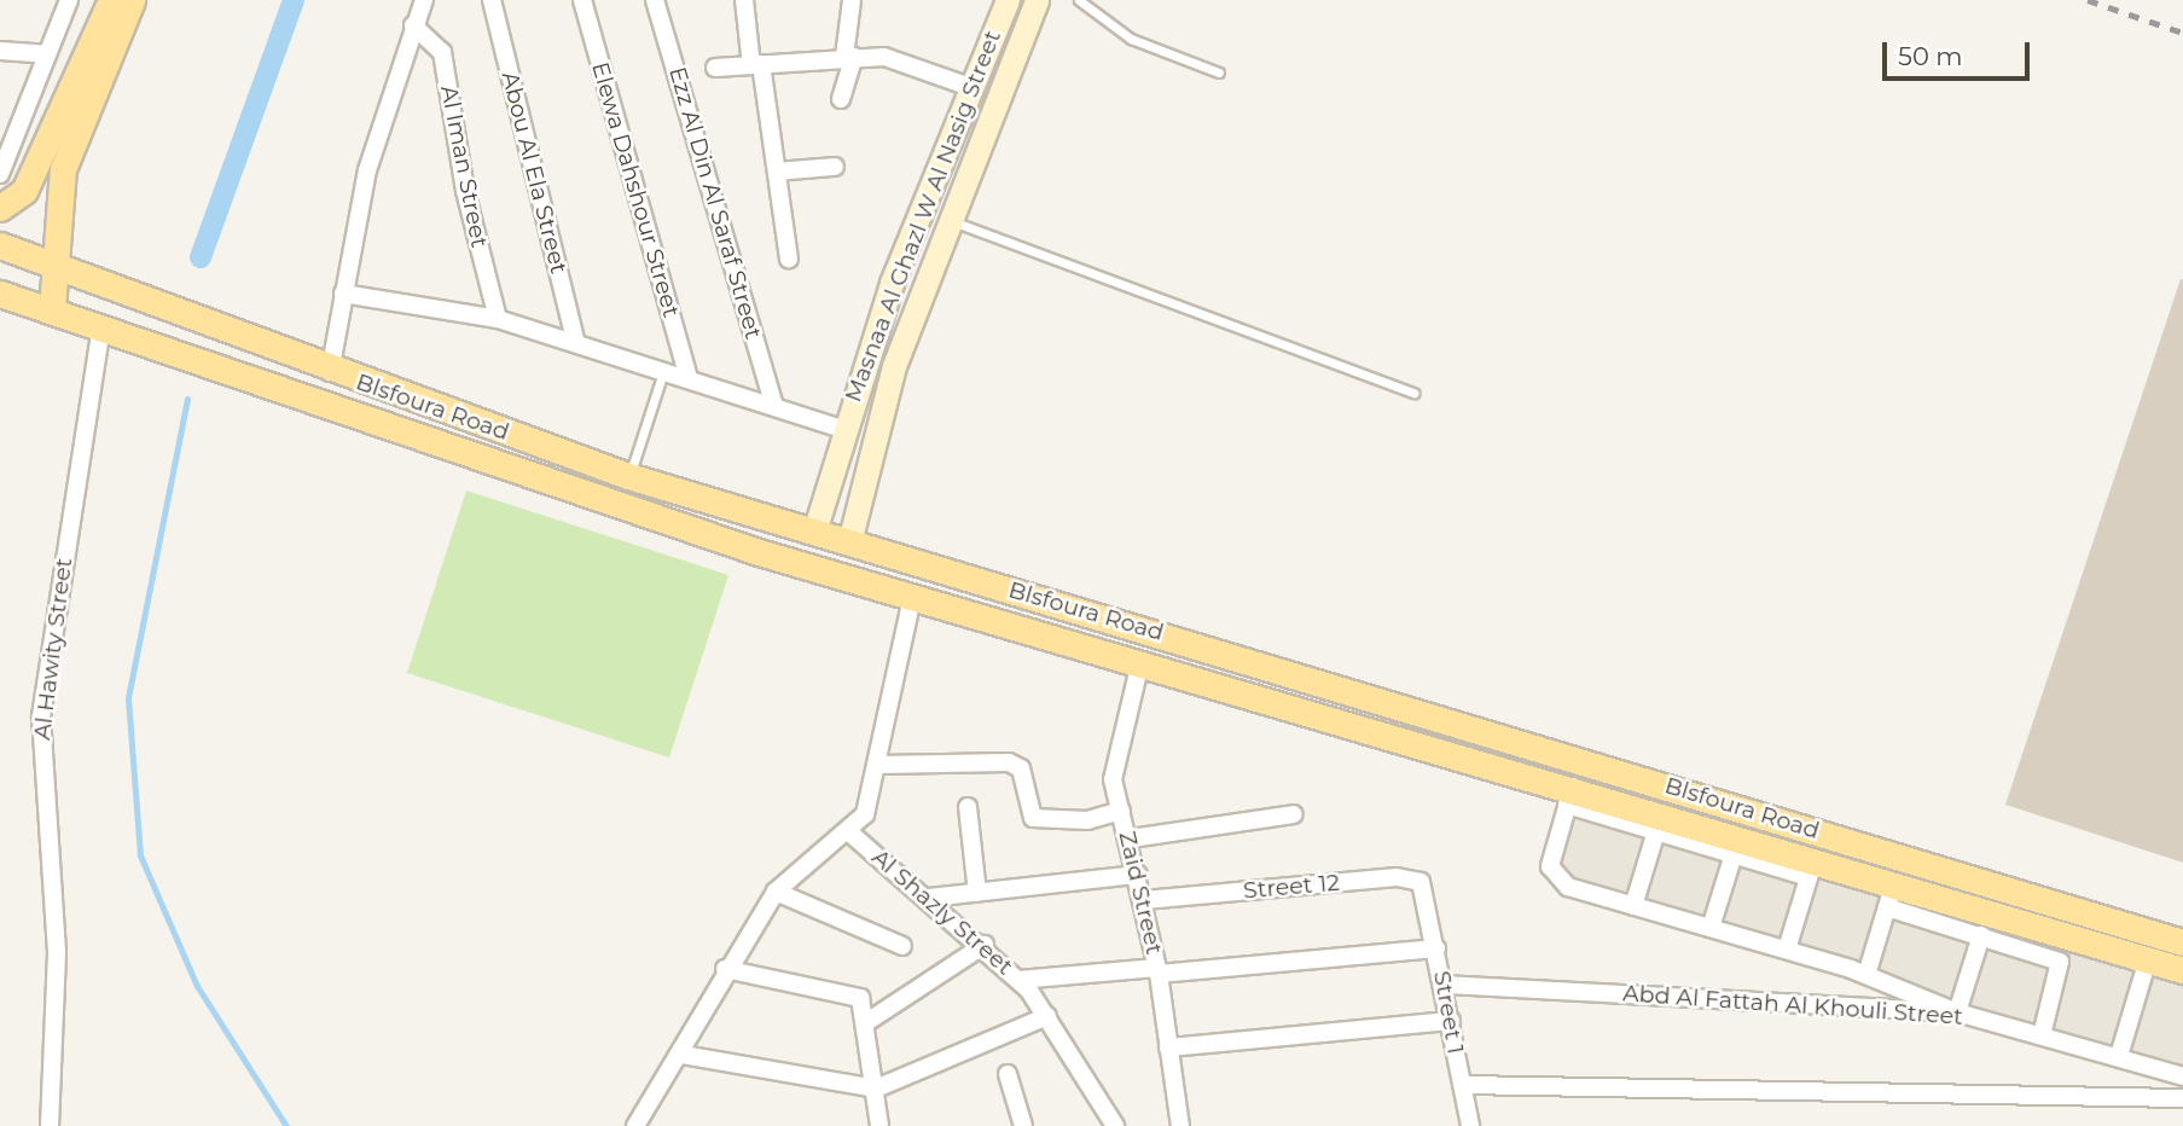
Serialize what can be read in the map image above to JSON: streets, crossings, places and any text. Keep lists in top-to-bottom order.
{
  "streets": {
    "main road": ["Masnaa Al Ghazl W Al Nasig Street", "Blsfoura Road"],
    "street": [
      "Al Iman Street",
      "Abou Al Ela Street",
      "Elewa Dahshour Street",
      "Ezz Al Din Al Saraf Street",
      "Al Hawity Street",
      "Street 12",
      "Zaid Street",
      "Al Shazly Street",
      "Abd Al Fattah Al Khouli Street",
      "Street 1"
    ]
  },
  "crossings": [
    ["Masnaa Al Ghazl W Al Nasig Street", "Blsfoura Road"],
    ["Blsfoura Road", "Al Hawity Street"],
    ["Blsfoura Road", "Zaid Street"],
    ["Blsfoura Road", "Al Shazly Street"],
    ["Street 12", "Zaid Street"],
    ["Street 12", "Street 1"],
    ["Abd Al Fattah Al Khouli Street", "Street 1"]
  ],
  "scale_bar": "50 m"
}
